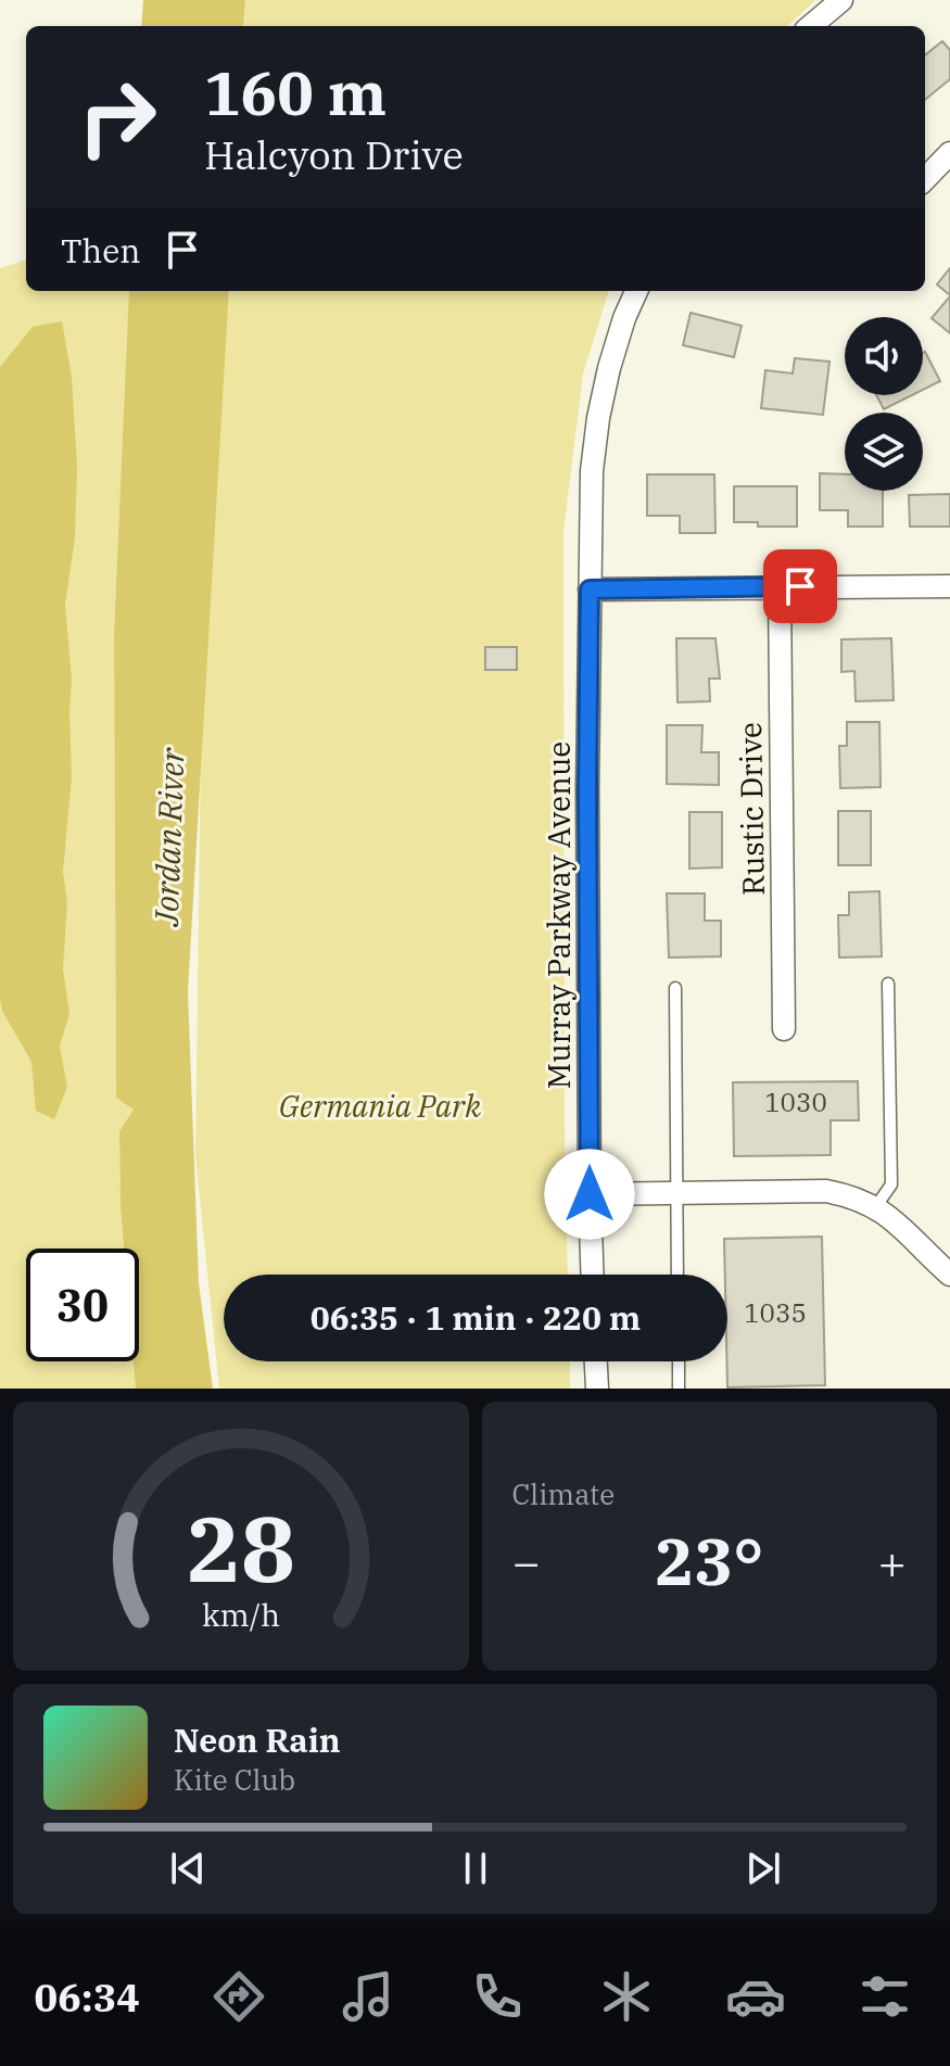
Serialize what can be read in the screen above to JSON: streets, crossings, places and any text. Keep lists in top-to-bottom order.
{
  "streets": {
    "street": ["Rustic Drive", "Murray Parkway Avenue"]
  },
  "water": ["Jordan River"],
  "parks": ["Germania Park"],
  "house_numbers": ["1030", "1035"],
  "page": {
    "turn": ["160 m", "Halcyon Drive"],
    "then": "Then",
    "limit": "30",
    "trip": "06:35 · 1 min · 220 m",
    "tile": "Climate",
    "heat": ["−", "23°", "+"],
    "song": ["Neon Rain", "Kite Club"],
    "tabs": "06:34",
    "gauge": ["28", "km/h"]
  }
}
